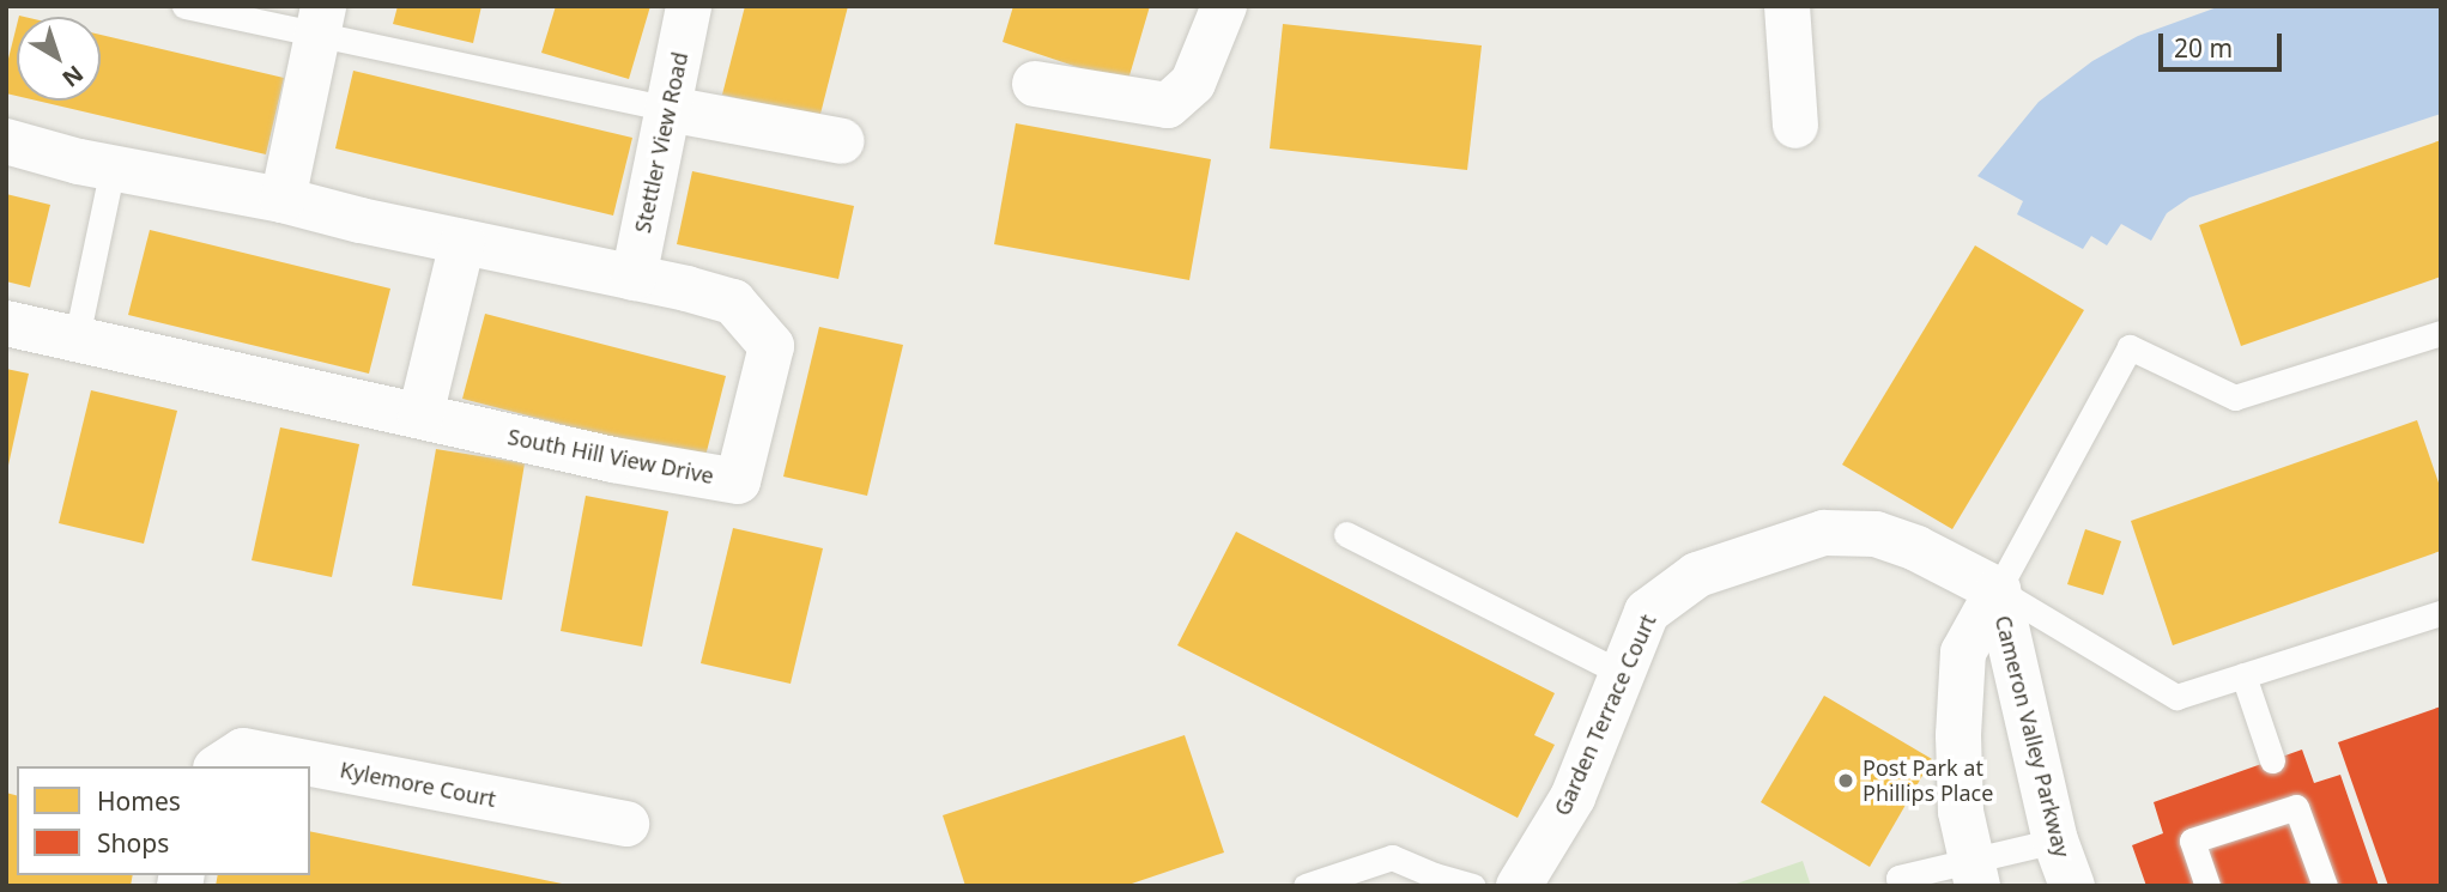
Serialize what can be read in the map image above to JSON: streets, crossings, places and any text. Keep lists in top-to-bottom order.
{
  "streets": {
    "street": [
      "Stettler View Road",
      "South Hill View Drive",
      "Garden Terrace Court",
      "Cameron Valley Parkway",
      "Kylemore Court"
    ]
  },
  "crossings": [
    ["Stettler View Road", "South Hill View Drive"],
    ["Garden Terrace Court", "Cameron Valley Parkway"]
  ],
  "places": ["Post Park at Phillips Place"],
  "legend": ["Homes", "Shops"],
  "scale_bar": "20 m",
  "north": "bottom right"
}
